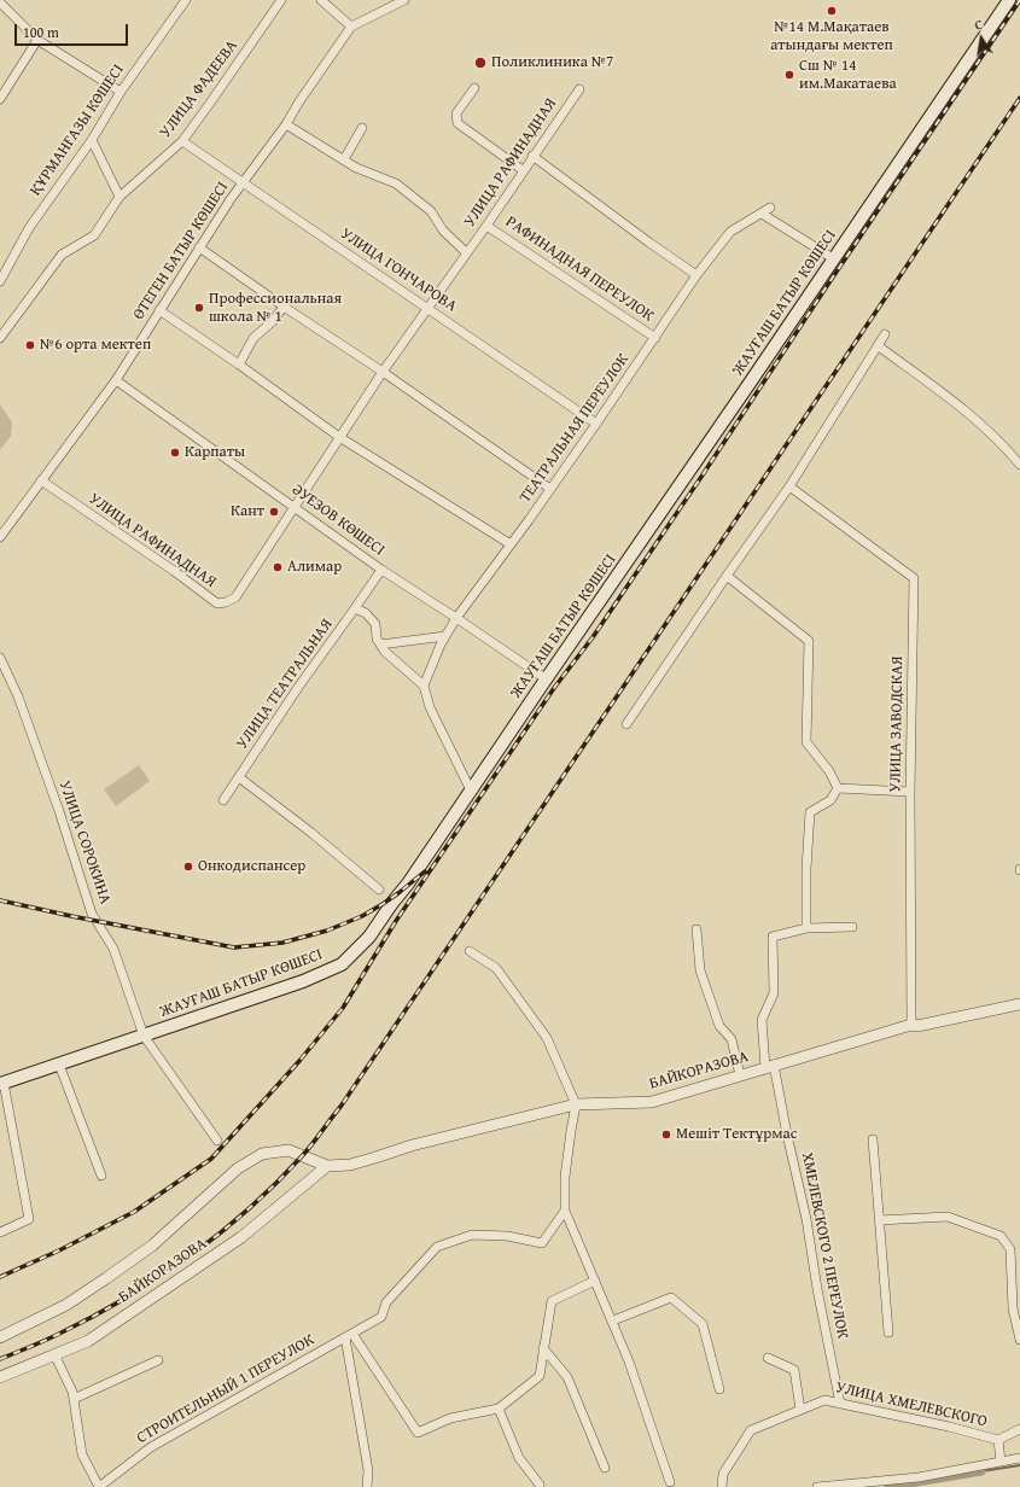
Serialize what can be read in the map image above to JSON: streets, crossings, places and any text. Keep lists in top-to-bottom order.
{
  "streets": {
    "main road": ["ЖАУҒАШ БАТЫР КӨШЕСІ"],
    "street": [
      "УЛИЦА ФАДЕЕВА",
      "ҚҰРМАНҒАЗЫ КӨШЕСІ",
      "УЛИЦА РАФИНАДНАЯ",
      "ӨТЕГЕН БАТЫР КӨШЕСІ",
      "РАФИНАДНАЯ ПЕРЕУЛОК",
      "УЛИЦА ГОНЧАРОВА",
      "ТЕАТРАЛЬНАЯ ПЕРЕУЛОК",
      "ӘУЕЗОВ КӨШЕСІ",
      "УЛИЦА ТЕАТРАЛЬНАЯ",
      "УЛИЦА ЗАВОДСКАЯ",
      "УЛИЦА СОРОКИНА",
      "БАЙКОРАЗОВА",
      "ХМЕЛЕВСКОГО 2 ПЕРЕУЛОК",
      "СТРОИТЕЛЬНЫЙ 1 ПЕРЕУЛОК",
      "УЛИЦА ХМЕЛЕВСКОГО"
    ]
  },
  "crossings": [
    ["УЛИЦА ФАДЕЕВА", "УЛИЦА ГОНЧАРОВА"],
    ["УЛИЦА РАФИНАДНАЯ", "ӨТЕГЕН БАТЫР КӨШЕСІ"],
    ["УЛИЦА РАФИНАДНАЯ", "РАФИНАДНАЯ ПЕРЕУЛОК"],
    ["УЛИЦА РАФИНАДНАЯ", "УЛИЦА ГОНЧАРОВА"],
    ["УЛИЦА РАФИНАДНАЯ", "ӘУЕЗОВ КӨШЕСІ"],
    ["ӨТЕГЕН БАТЫР КӨШЕСІ", "УЛИЦА ГОНЧАРОВА"],
    ["ӨТЕГЕН БАТЫР КӨШЕСІ", "ӘУЕЗОВ КӨШЕСІ"],
    ["РАФИНАДНАЯ ПЕРЕУЛОК", "ТЕАТРАЛЬНАЯ ПЕРЕУЛОК"],
    ["УЛИЦА ГОНЧАРОВА", "ТЕАТРАЛЬНАЯ ПЕРЕУЛОК"],
    ["ЖАУҒАШ БАТЫР КӨШЕСІ", "ӘУЕЗОВ КӨШЕСІ"],
    ["ЖАУҒАШ БАТЫР КӨШЕСІ", "УЛИЦА СОРОКИНА"],
    ["ТЕАТРАЛЬНАЯ ПЕРЕУЛОК", "ӘУЕЗОВ КӨШЕСІ"],
    ["ӘУЕЗОВ КӨШЕСІ", "УЛИЦА ТЕАТРАЛЬНАЯ"],
    ["УЛИЦА ЗАВОДСКАЯ", "БАЙКОРАЗОВА"],
    ["БАЙКОРАЗОВА", "ХМЕЛЕВСКОГО 2 ПЕРЕУЛОК"],
    ["ХМЕЛЕВСКОГО 2 ПЕРЕУЛОК", "УЛИЦА ХМЕЛЕВСКОГО"]
  ],
  "places": [
    "№14 М.Мақатаев атындағы мектеп",
    "Поликлиника №7",
    "Сш № 14 им.Макатаева",
    "Профессиональная школа № 1",
    "№6 орта мектеп",
    "Карпаты",
    "Кант",
    "Алимар",
    "Онкодиспансер",
    "Мешіт Тектұрмас"
  ],
  "scale_bar": "100 m",
  "north": "top"
}
